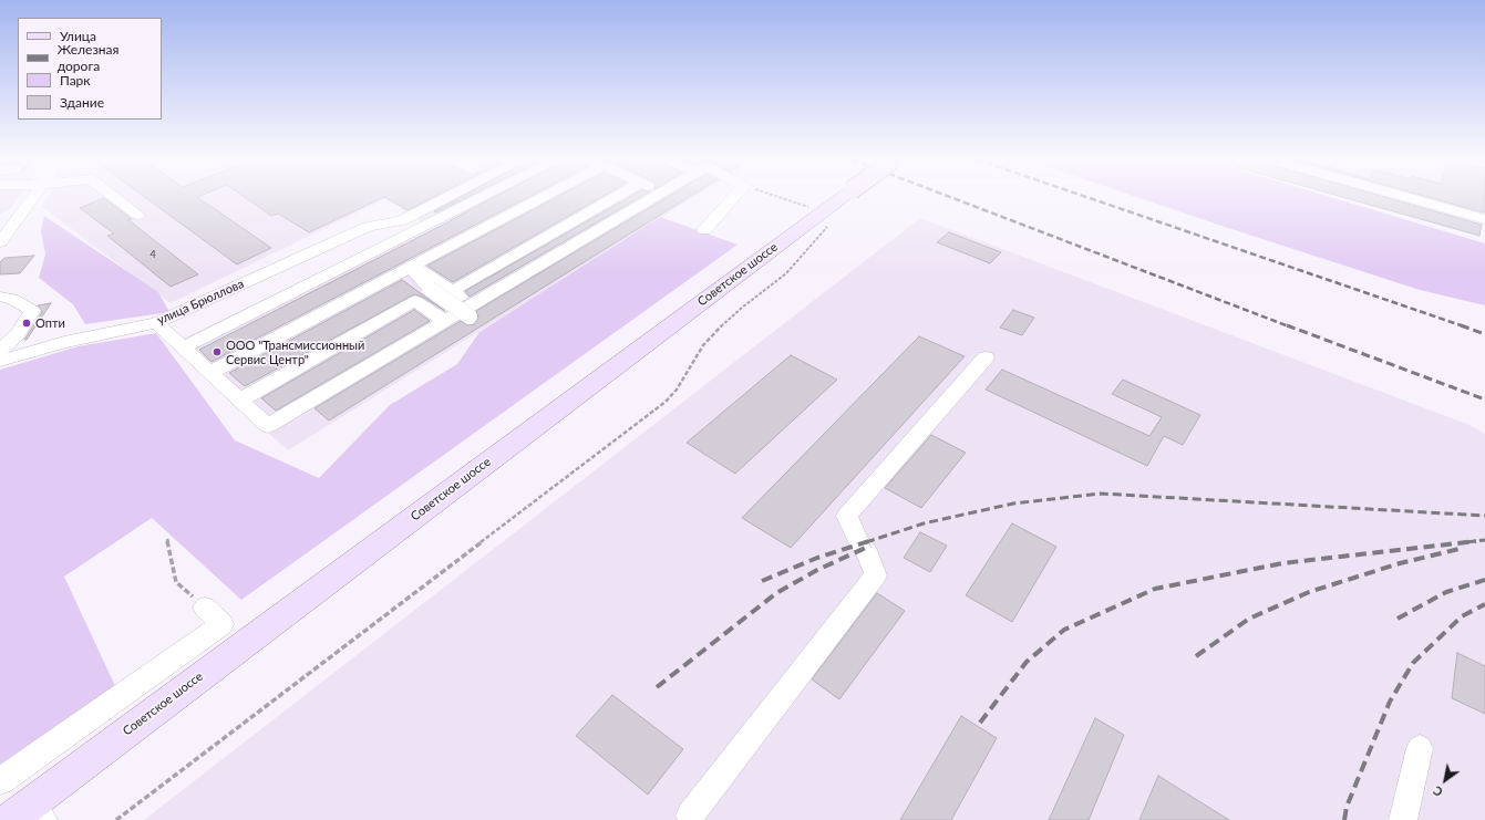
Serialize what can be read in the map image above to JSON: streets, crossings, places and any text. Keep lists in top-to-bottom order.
{
  "streets": {
    "main road": ["Советское шоссе"],
    "street": ["улица Брюллова"]
  },
  "places": ["Опти", "ООО \"Трансмиссионный Сервис Центр\""],
  "house_numbers": ["4"],
  "legend": [
    "Улица",
    "Железная дорога",
    "Парк",
    "Здание"
  ],
  "north": "bottom left"
}
